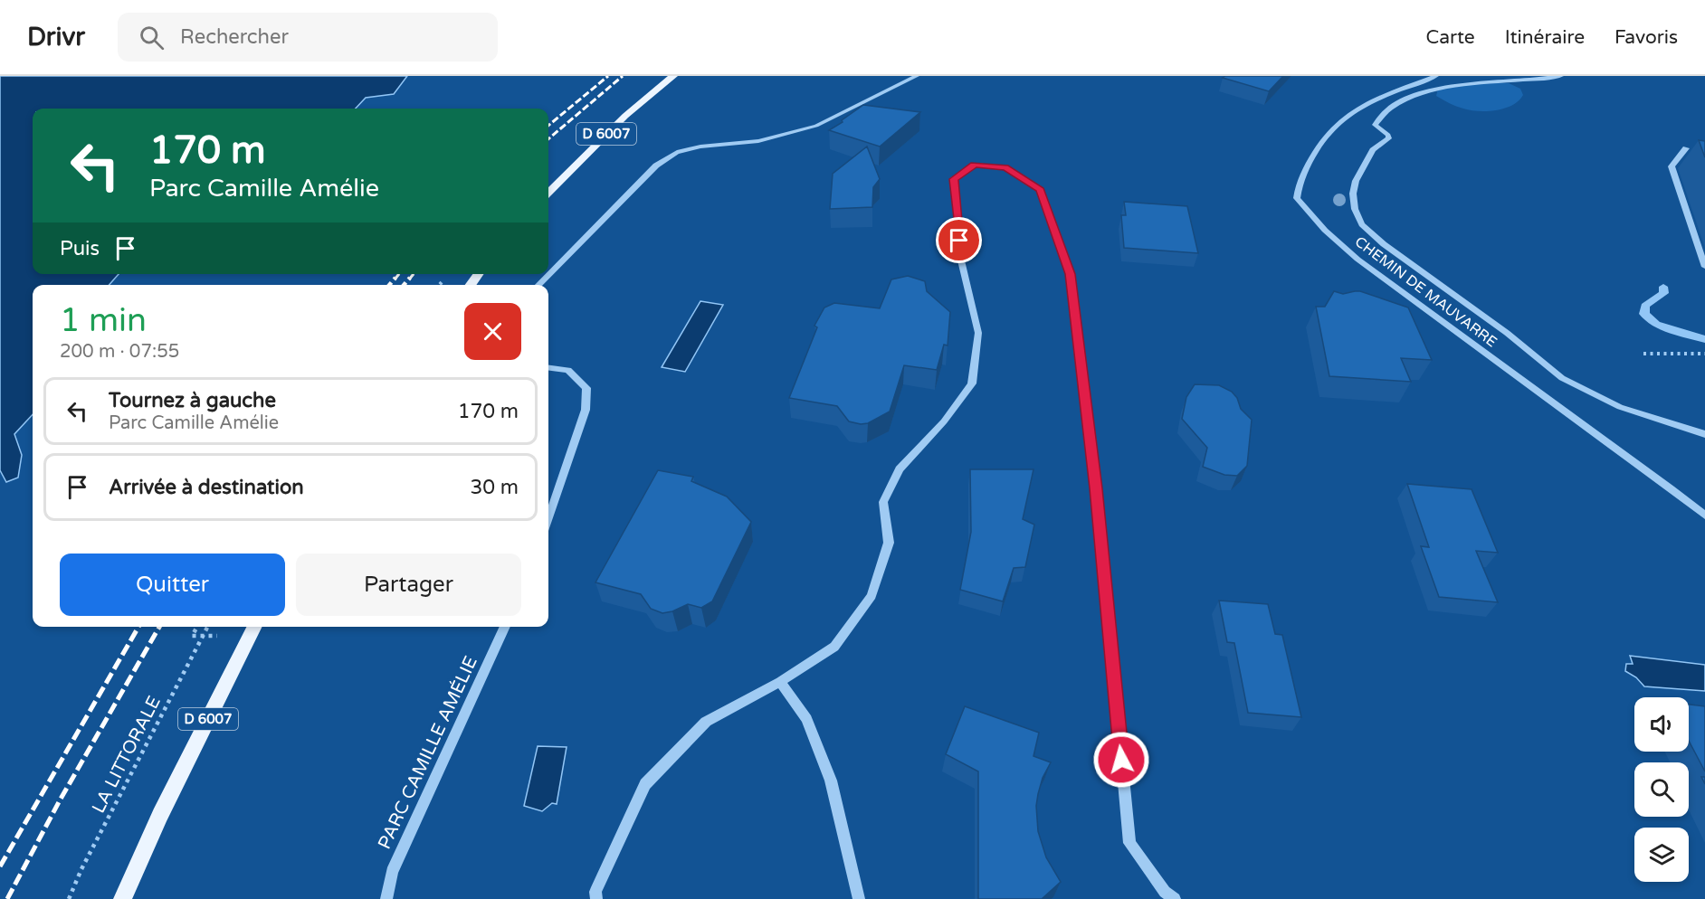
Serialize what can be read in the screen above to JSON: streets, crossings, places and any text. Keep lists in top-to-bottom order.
{
  "streets": {
    "main road": ["D 6007"],
    "street": ["CHEMIN DE MAUVARRE", "PARC CAMILLE AMÉLIE"],
    "path": ["LA LITTORALE"]
  },
  "page": {
    "header": "Drivr",
    "search": "Rechercher",
    "nav": ["Carte", "Itinéraire", "Favoris"],
    "turn": ["170 m", "Parc Camille Amélie"],
    "then": "Puis",
    "heading": ["1 min", "200 m · 07:55"],
    "list": [
      {
        "name": "Tournez à gauche",
        "note": "Parc Camille Amélie",
        "value": "170 m"
      },
      {
        "name": "Arrivée à destination",
        "value": "30 m"
      }
    ],
    "buttons": ["Quitter", "Partager"]
  }
}
